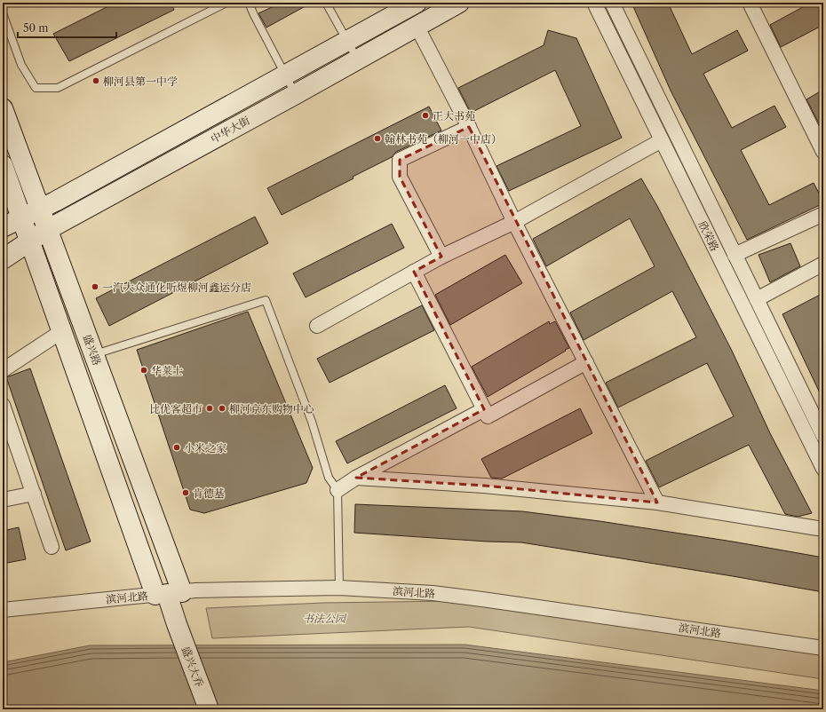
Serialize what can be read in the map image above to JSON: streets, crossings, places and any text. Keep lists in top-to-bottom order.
{
  "streets": {
    "street": [
      "中华大街",
      "欣荣路",
      "盛兴路",
      "滨河北路",
      "盛兴大乔"
    ]
  },
  "crossings": [
    ["中华大街", "盛兴路"],
    ["盛兴路", "滨河北路"],
    ["盛兴路", "盛兴大乔"],
    ["滨河北路", "盛兴大乔"]
  ],
  "parks": ["书法公园"],
  "places": [
    "柳河县第一中学",
    "正大书苑",
    "翰林书苑（柳河一中店）",
    "一汽大众通化听煜柳河鑫运分店",
    "华莱士",
    "比优客超市",
    "柳河京东购物中心",
    "小米之家",
    "肯德基"
  ],
  "scale_bar": "50 m"
}
